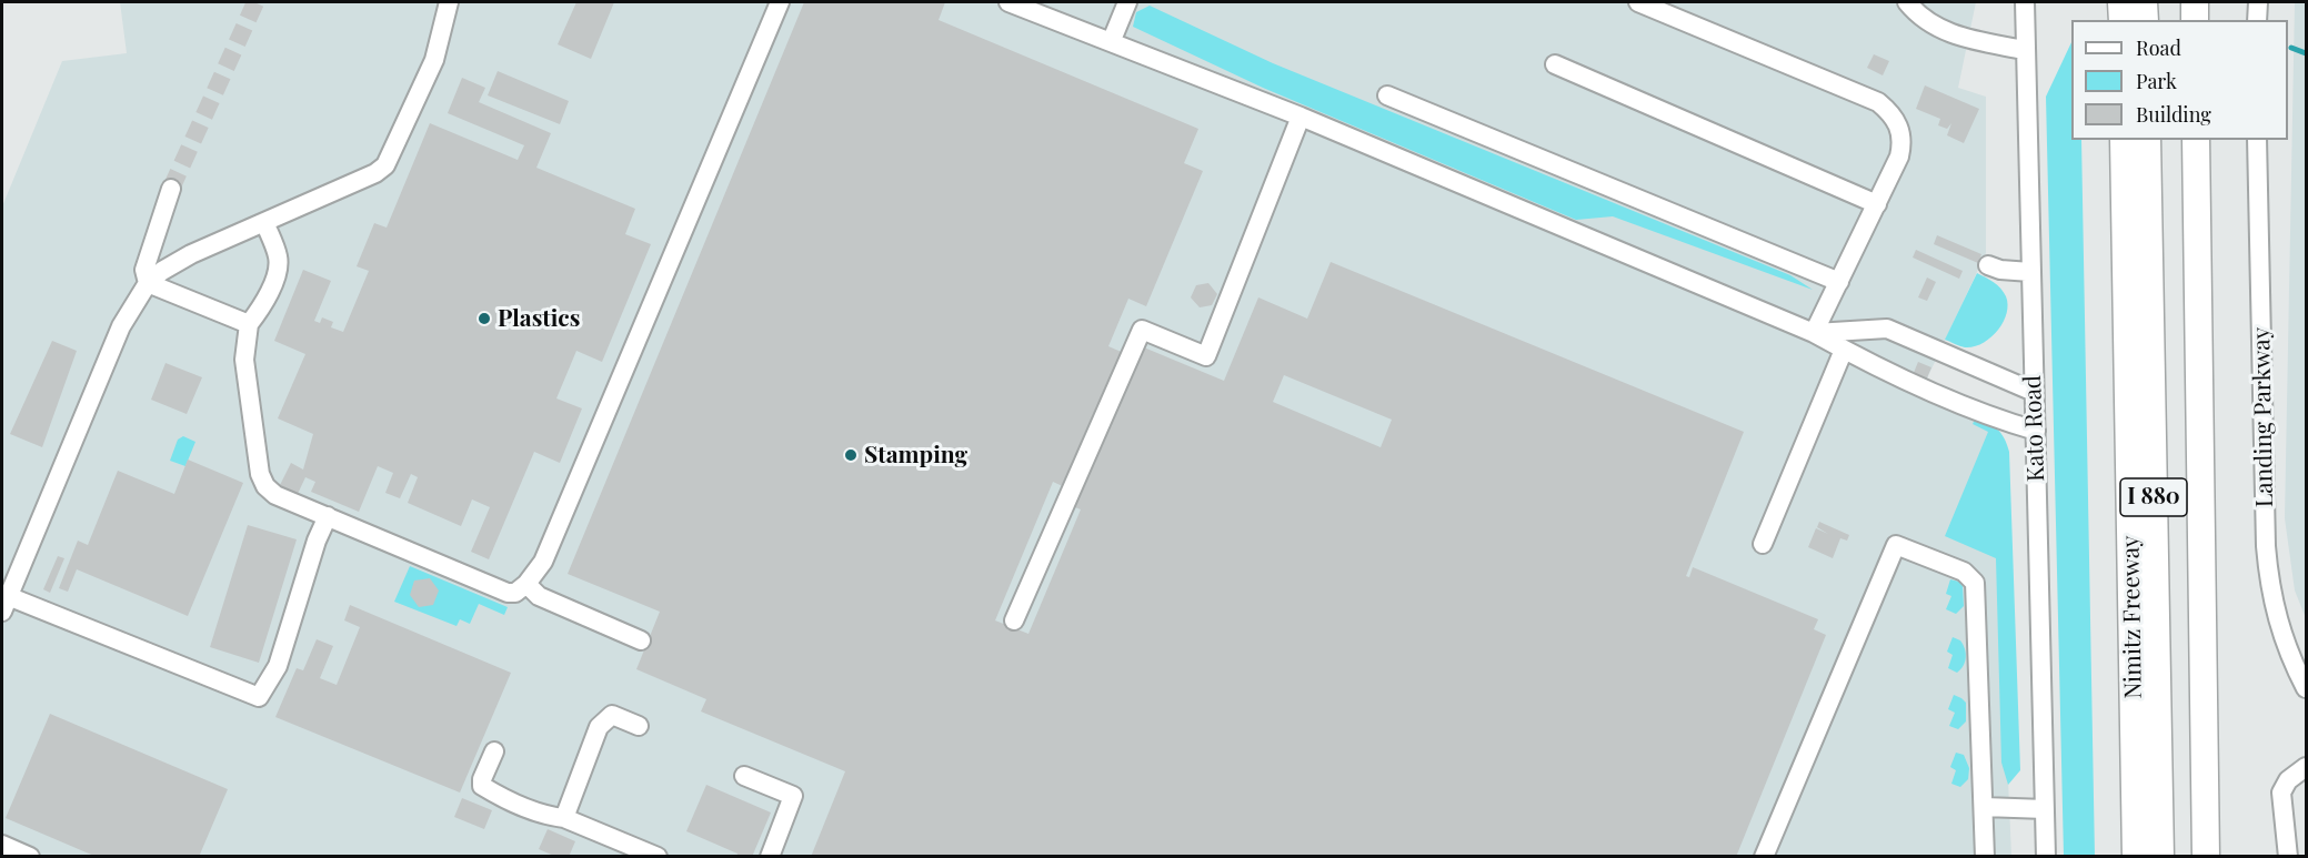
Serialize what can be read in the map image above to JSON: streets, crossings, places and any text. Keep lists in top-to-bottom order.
{
  "streets": {
    "highway": ["I 880", "Nimitz Freeway"],
    "street": ["Landing Parkway", "Kato Road"]
  },
  "places": ["Plastics", "Stamping"],
  "legend": ["Road", "Park", "Building"]
}
